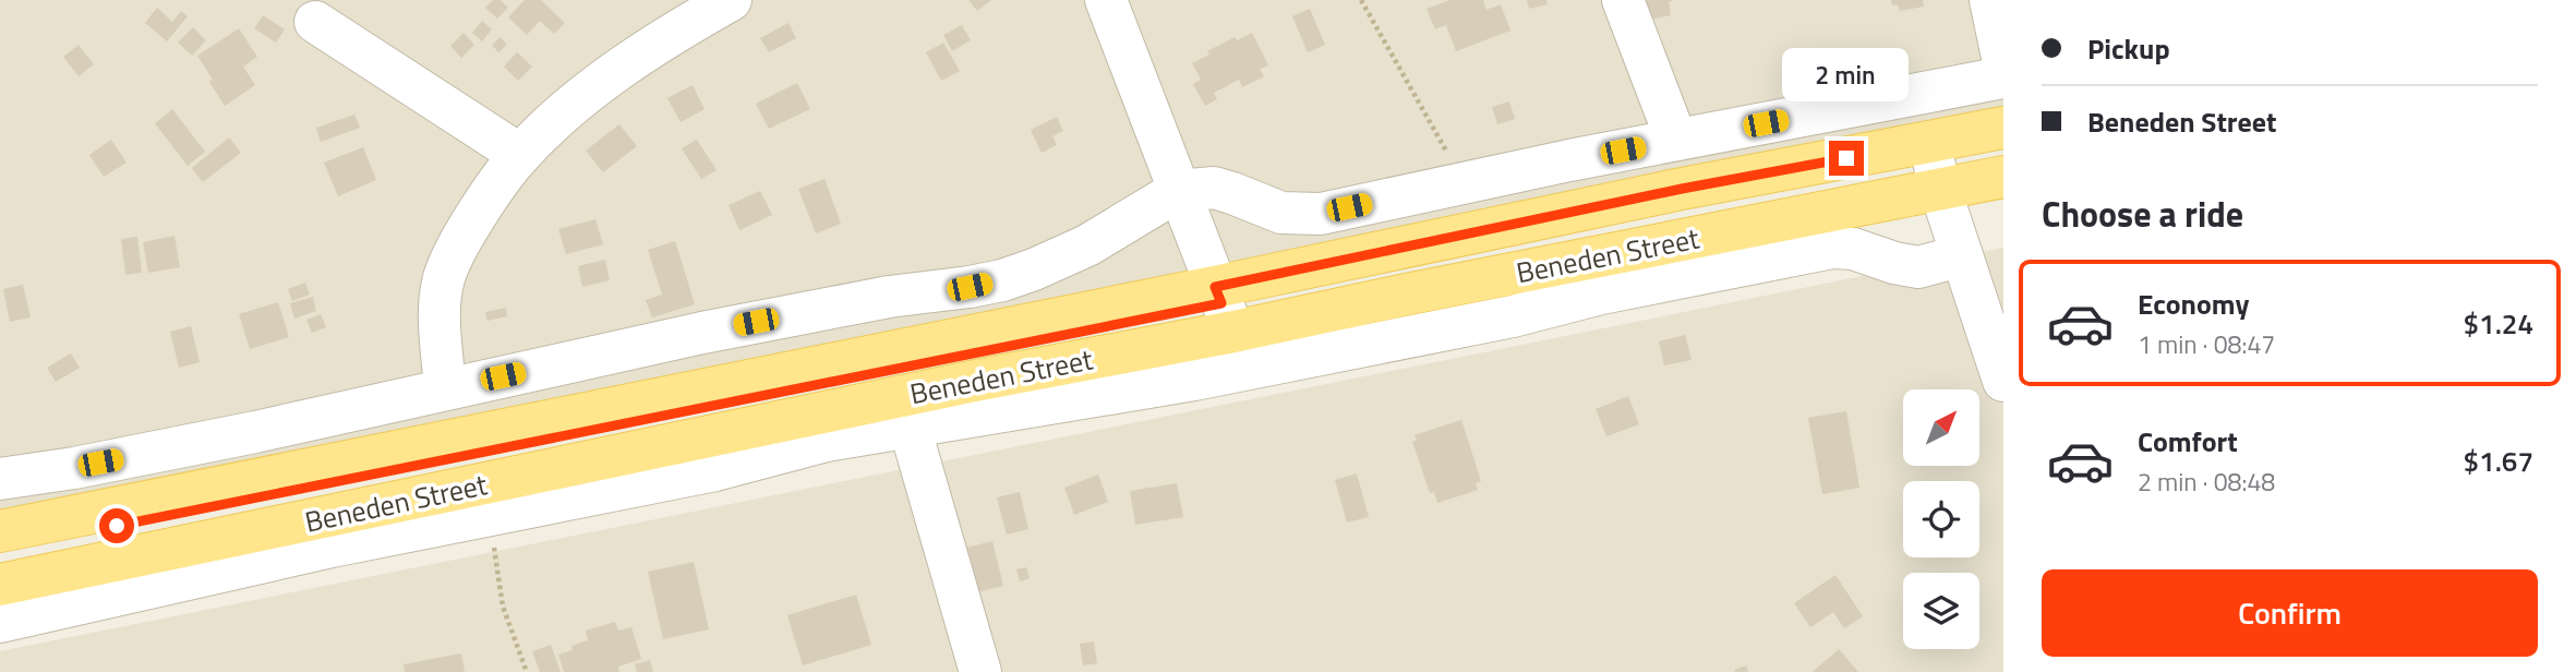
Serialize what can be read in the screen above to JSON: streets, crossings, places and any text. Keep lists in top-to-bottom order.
{
  "streets": {
    "main road": ["Beneden Street"]
  },
  "north": "top right",
  "page": {
    "banner": ["Pickup", "Beneden Street"],
    "bubble": "2 min",
    "heading": "Choose a ride",
    "list": [
      {
        "name": "Economy",
        "note": "1 min · 08:47",
        "value": "$1.24"
      },
      {
        "name": "Comfort",
        "note": "2 min · 08:48",
        "value": "$1.67"
      }
    ],
    "buttons": "Confirm"
  }
}
